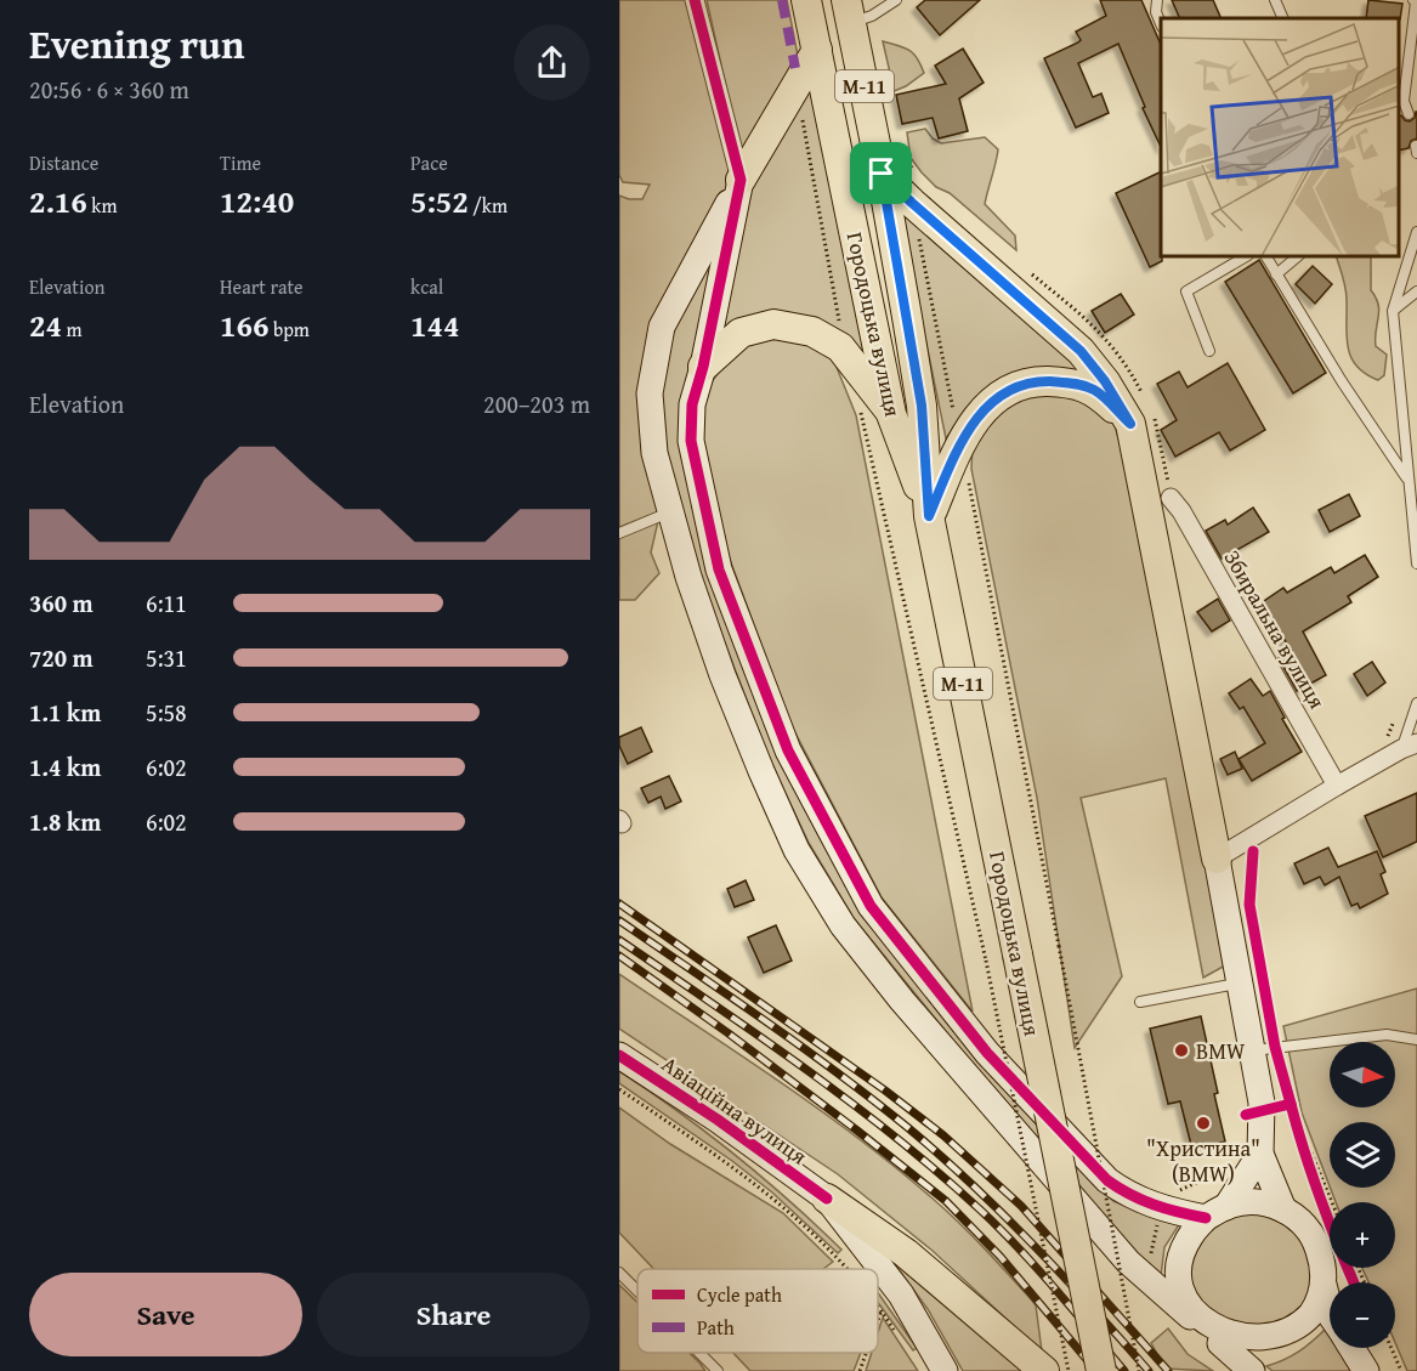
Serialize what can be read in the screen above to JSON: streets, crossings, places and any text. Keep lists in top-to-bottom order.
{
  "streets": {
    "main road": ["М-11", "Городоцька вулиця"],
    "street": ["Збиральна вулиця", "Авіаційна вулиця"]
  },
  "places": ["BMW", "\"Христина\" (BMW)"],
  "legend": ["Cycle path", "Path"],
  "north": "right",
  "page": {
    "heading": ["Evening run", "20:56 · 6 × 360 m"],
    "stats": [
      ["Distance", "2.16 km"],
      ["Time", "12:40"],
      ["Pace", "5:52 /km"],
      ["Elevation", "24 m"],
      ["Heart rate", "166 bpm"],
      ["kcal", "144"]
    ],
    "chart": ["Elevation", "200–203 m"],
    "list": [
      {
        "name": "360 m",
        "note": "6:11"
      },
      {
        "name": "720 m",
        "note": "5:31"
      },
      {
        "name": "1.1 km",
        "note": "5:58"
      },
      {
        "name": "1.4 km",
        "note": "6:02"
      },
      {
        "name": "1.8 km",
        "note": "6:02"
      }
    ],
    "map_buttons": ["+", "−"],
    "buttons": ["Save", "Share"]
  }
}
